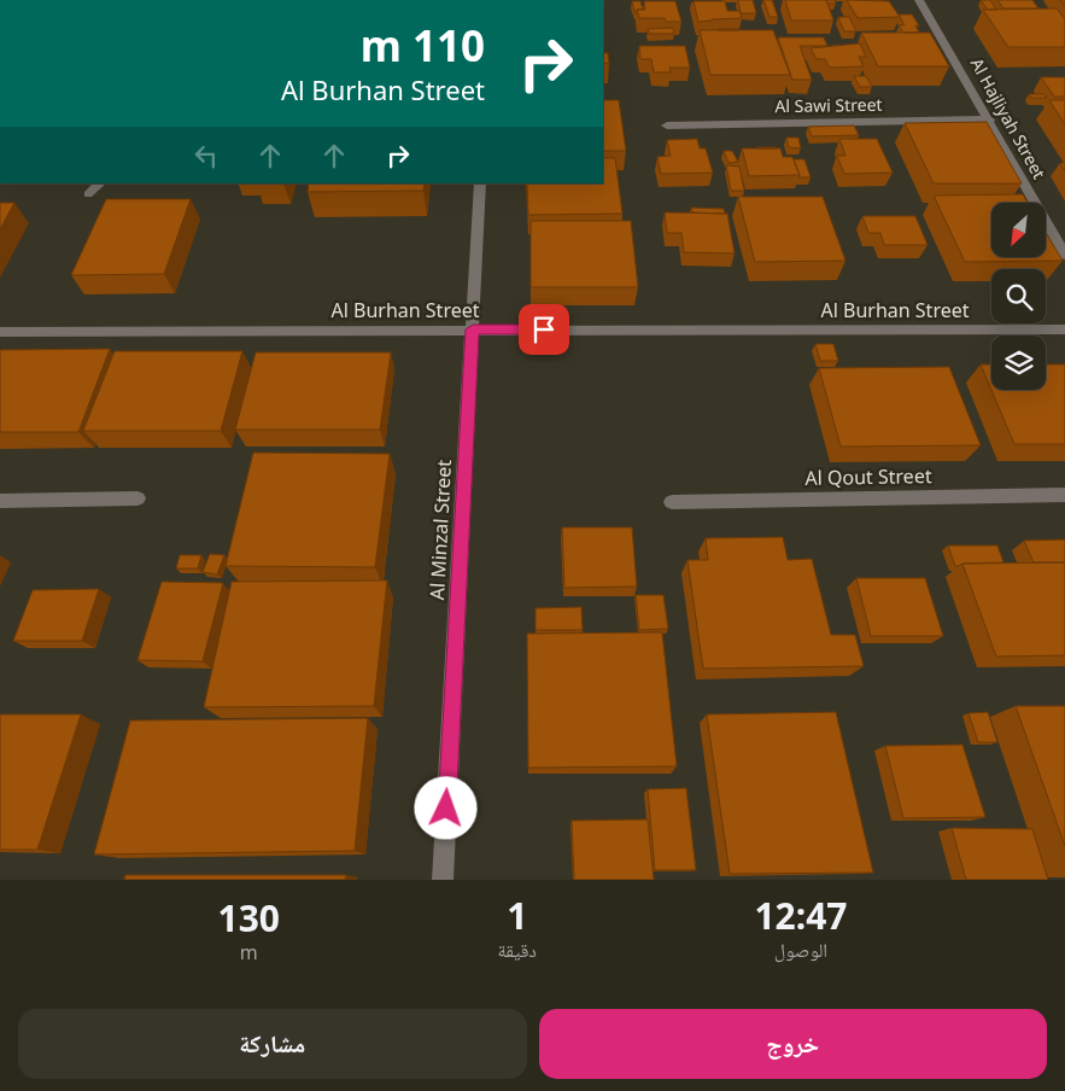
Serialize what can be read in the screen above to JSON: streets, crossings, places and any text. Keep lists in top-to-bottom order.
{
  "streets": {
    "street": [
      "Al Sawi Street",
      "Al Hajliyah Street",
      "Al Burhan Street",
      "Al Qout Street",
      "Al Minzal Street"
    ]
  },
  "crossings": [
    ["Al Sawi Street", "Al Hajliyah Street"],
    ["Al Burhan Street", "Al Minzal Street"]
  ],
  "north": "bottom left",
  "page": {
    "turn": ["110 m", "Al Burhan Street"],
    "eta": [
      "12:47",
      "الوصول",
      "1",
      "دقيقة",
      "130",
      "m"
    ],
    "buttons": ["خروج", "مشاركة"]
  }
}
